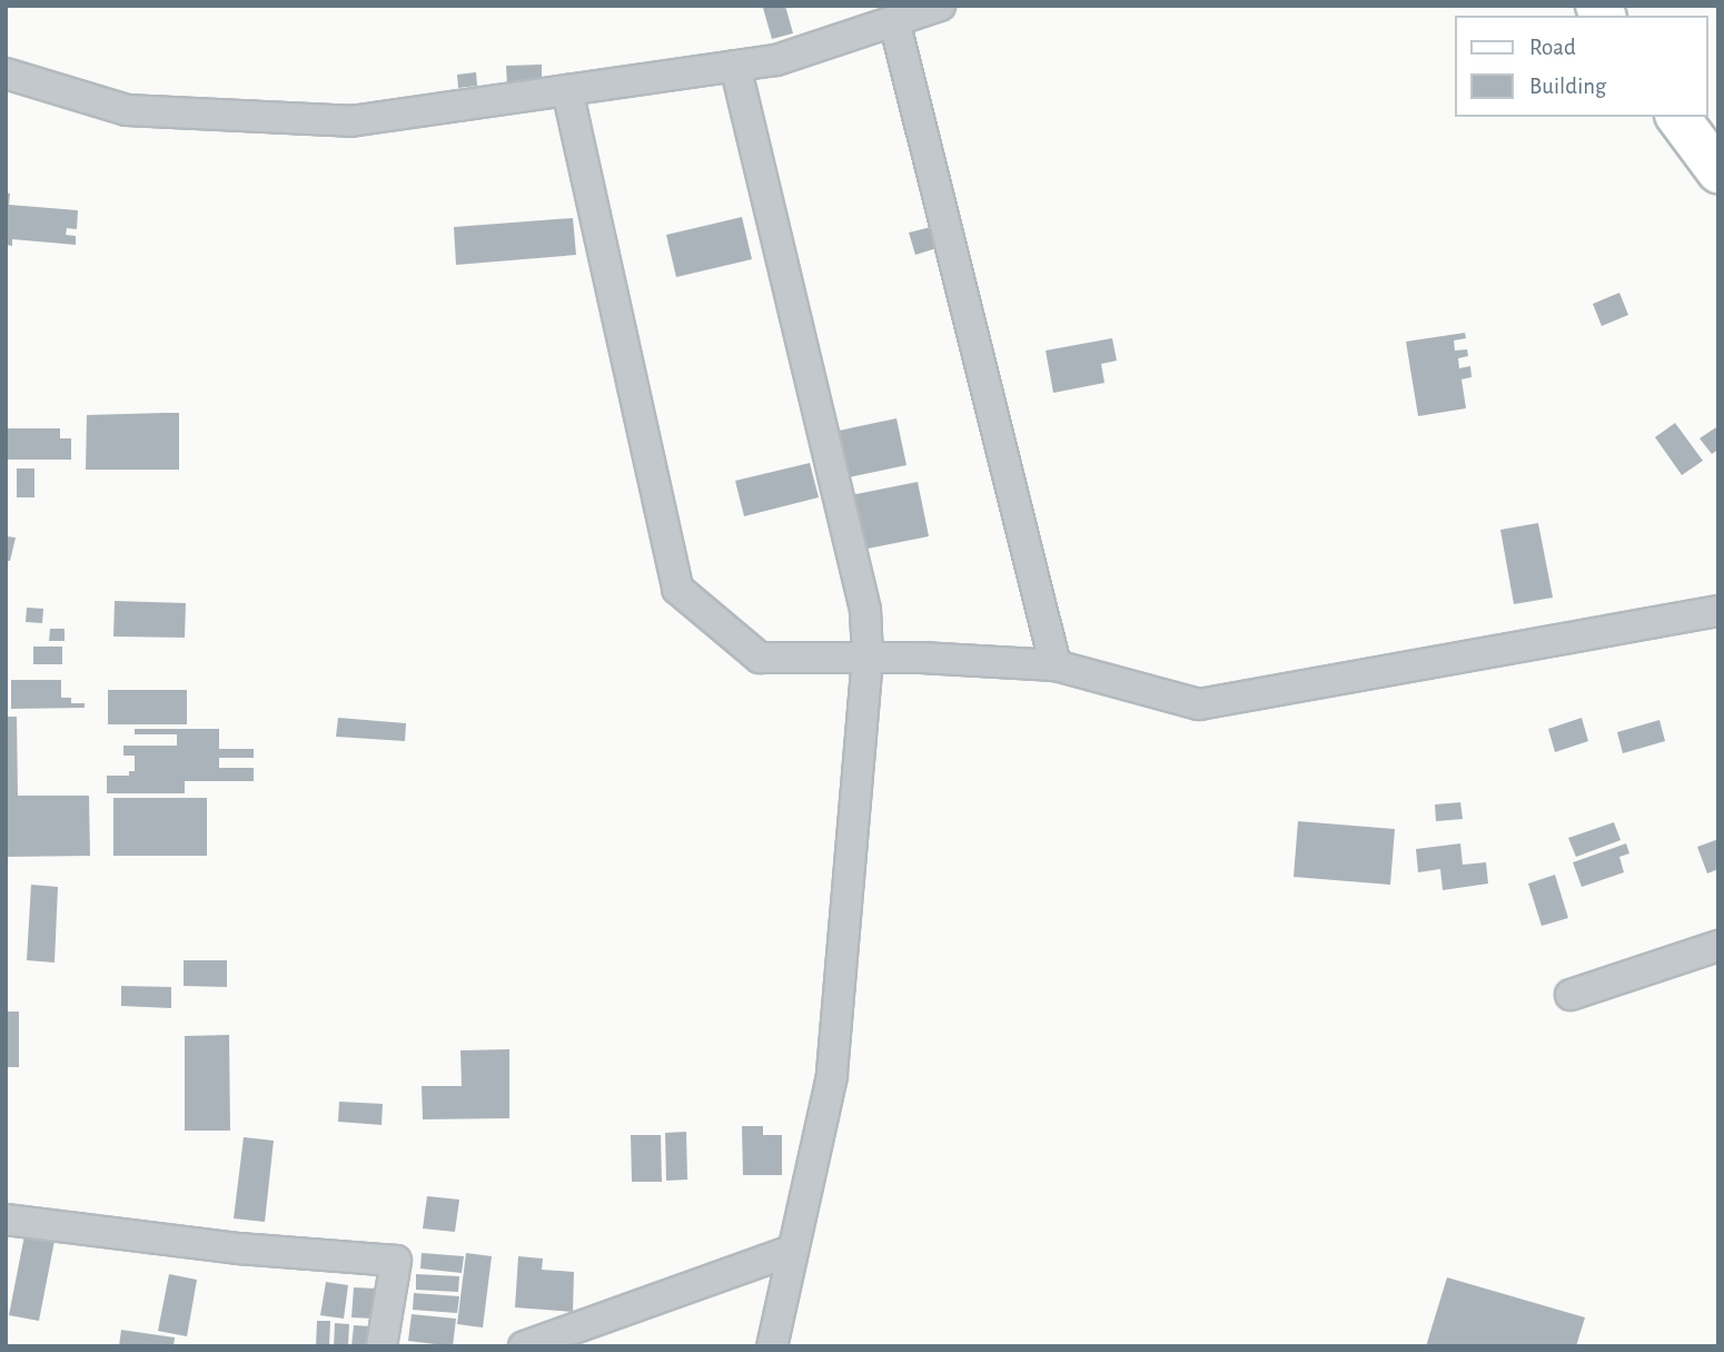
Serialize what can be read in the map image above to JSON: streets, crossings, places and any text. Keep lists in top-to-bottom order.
{
  "legend": ["Road", "Building"]
}
